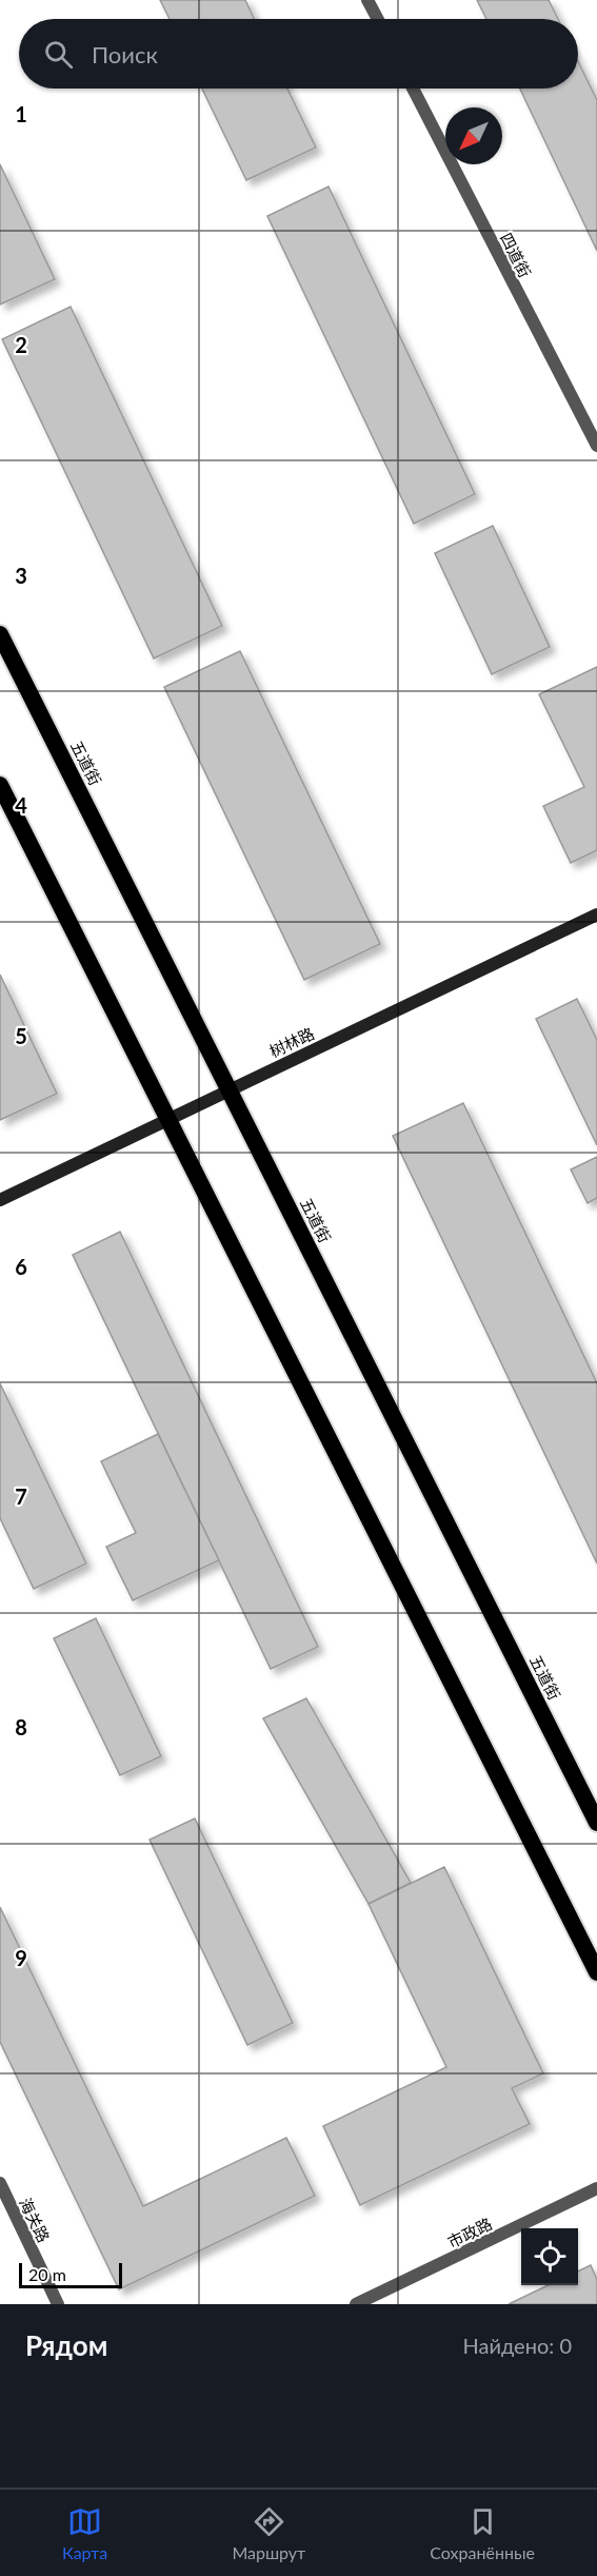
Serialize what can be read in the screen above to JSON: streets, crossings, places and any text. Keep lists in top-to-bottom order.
{
  "streets": {
    "highway": ["五道街"],
    "main road": ["树林路"],
    "street": ["四道街", "海关路", "市政路"]
  },
  "crossings": [
    ["五道街", "树林路"]
  ],
  "scale_bar": "20 m",
  "north": "bottom left",
  "page": {
    "search": "Поиск",
    "scale": "20 m",
    "heading": ["Рядом", "Найдено: 0"],
    "nav": ["Карта", "Маршрут", "Сохранённые"]
  },
  "grid": {
    "rows": [
      "1",
      "2",
      "3",
      "4",
      "5",
      "6",
      "7",
      "8",
      "9"
    ]
  }
}
